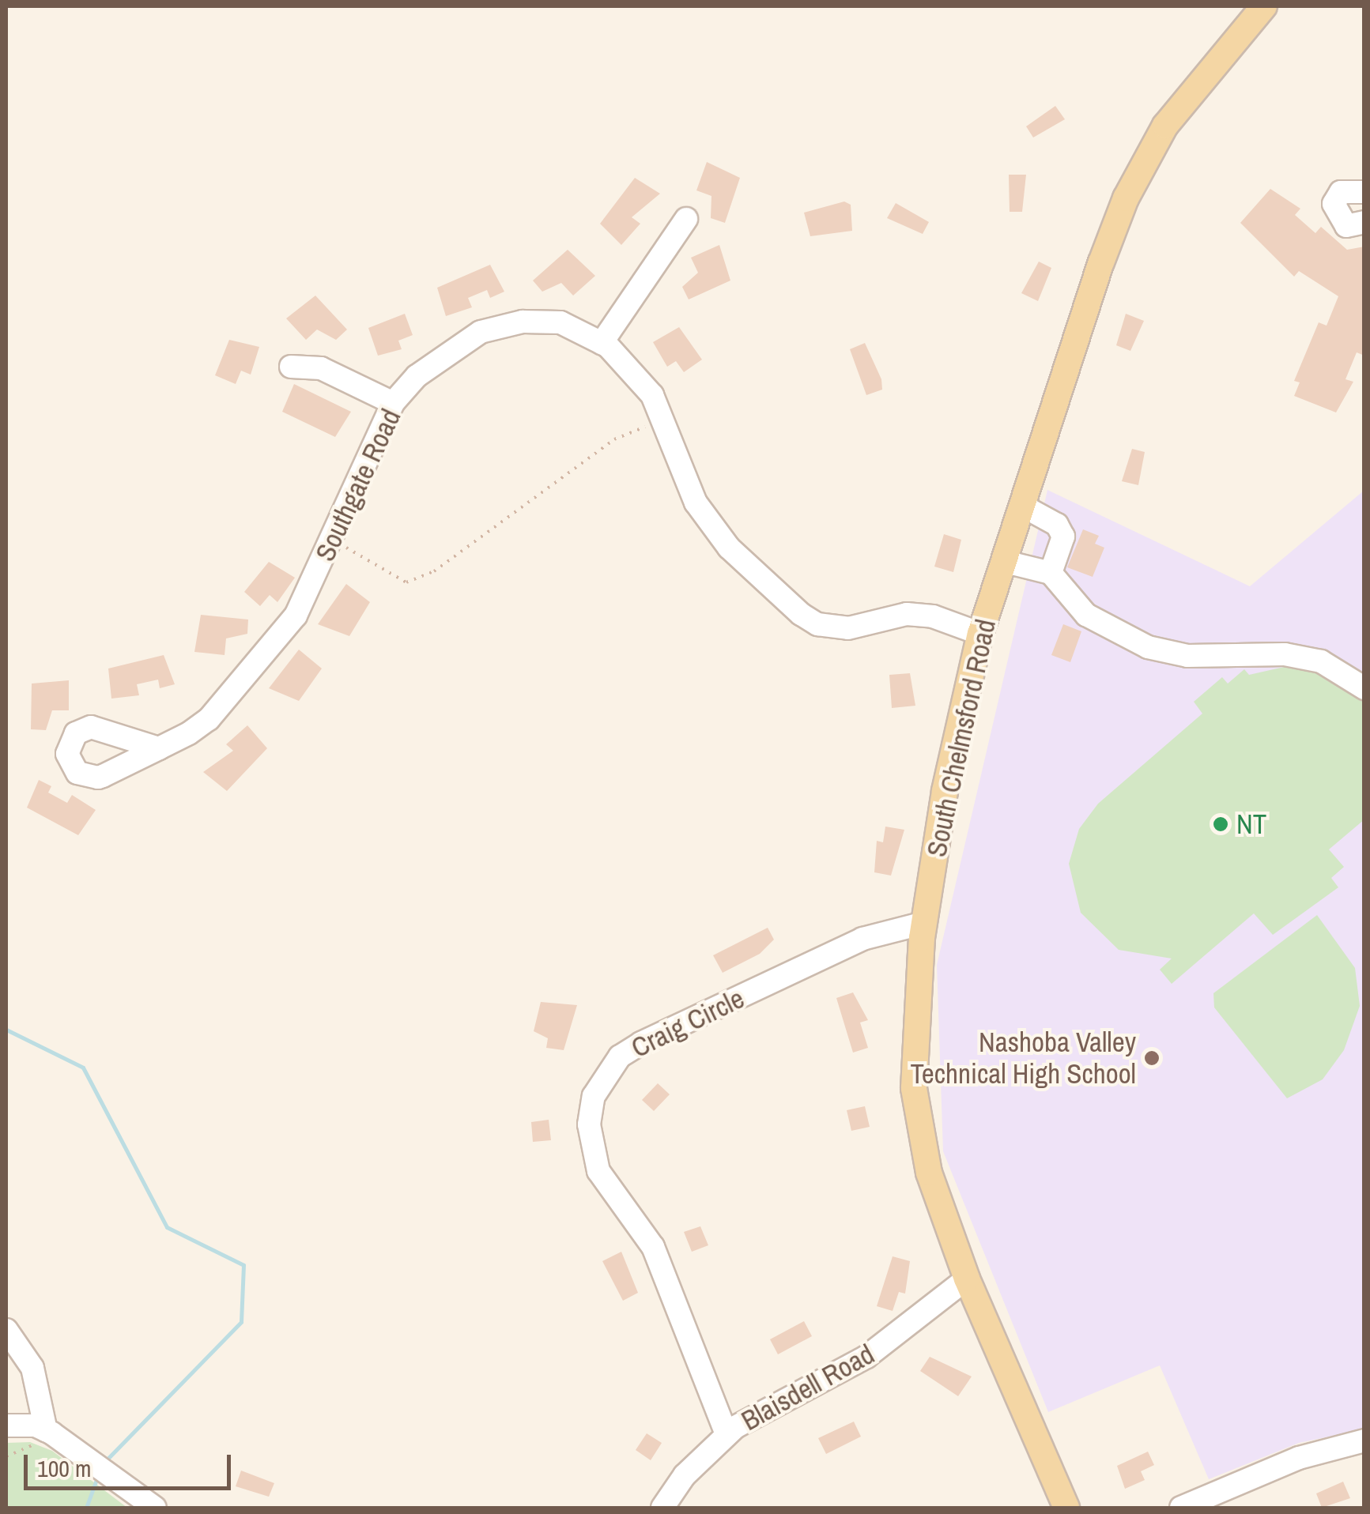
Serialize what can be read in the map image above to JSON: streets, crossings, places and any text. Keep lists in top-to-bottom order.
{
  "streets": {
    "main road": ["South Chelmsford Road"],
    "street": ["Southgate Road", "Craig Circle", "Blaisdell Road"]
  },
  "crossings": [
    ["Southgate Road", "South Chelmsford Road"],
    ["South Chelmsford Road", "Craig Circle"],
    ["South Chelmsford Road", "Blaisdell Road"],
    ["Craig Circle", "Blaisdell Road"]
  ],
  "places": ["NT", "Nashoba Valley Technical High School"],
  "scale_bar": "100 m"
}
